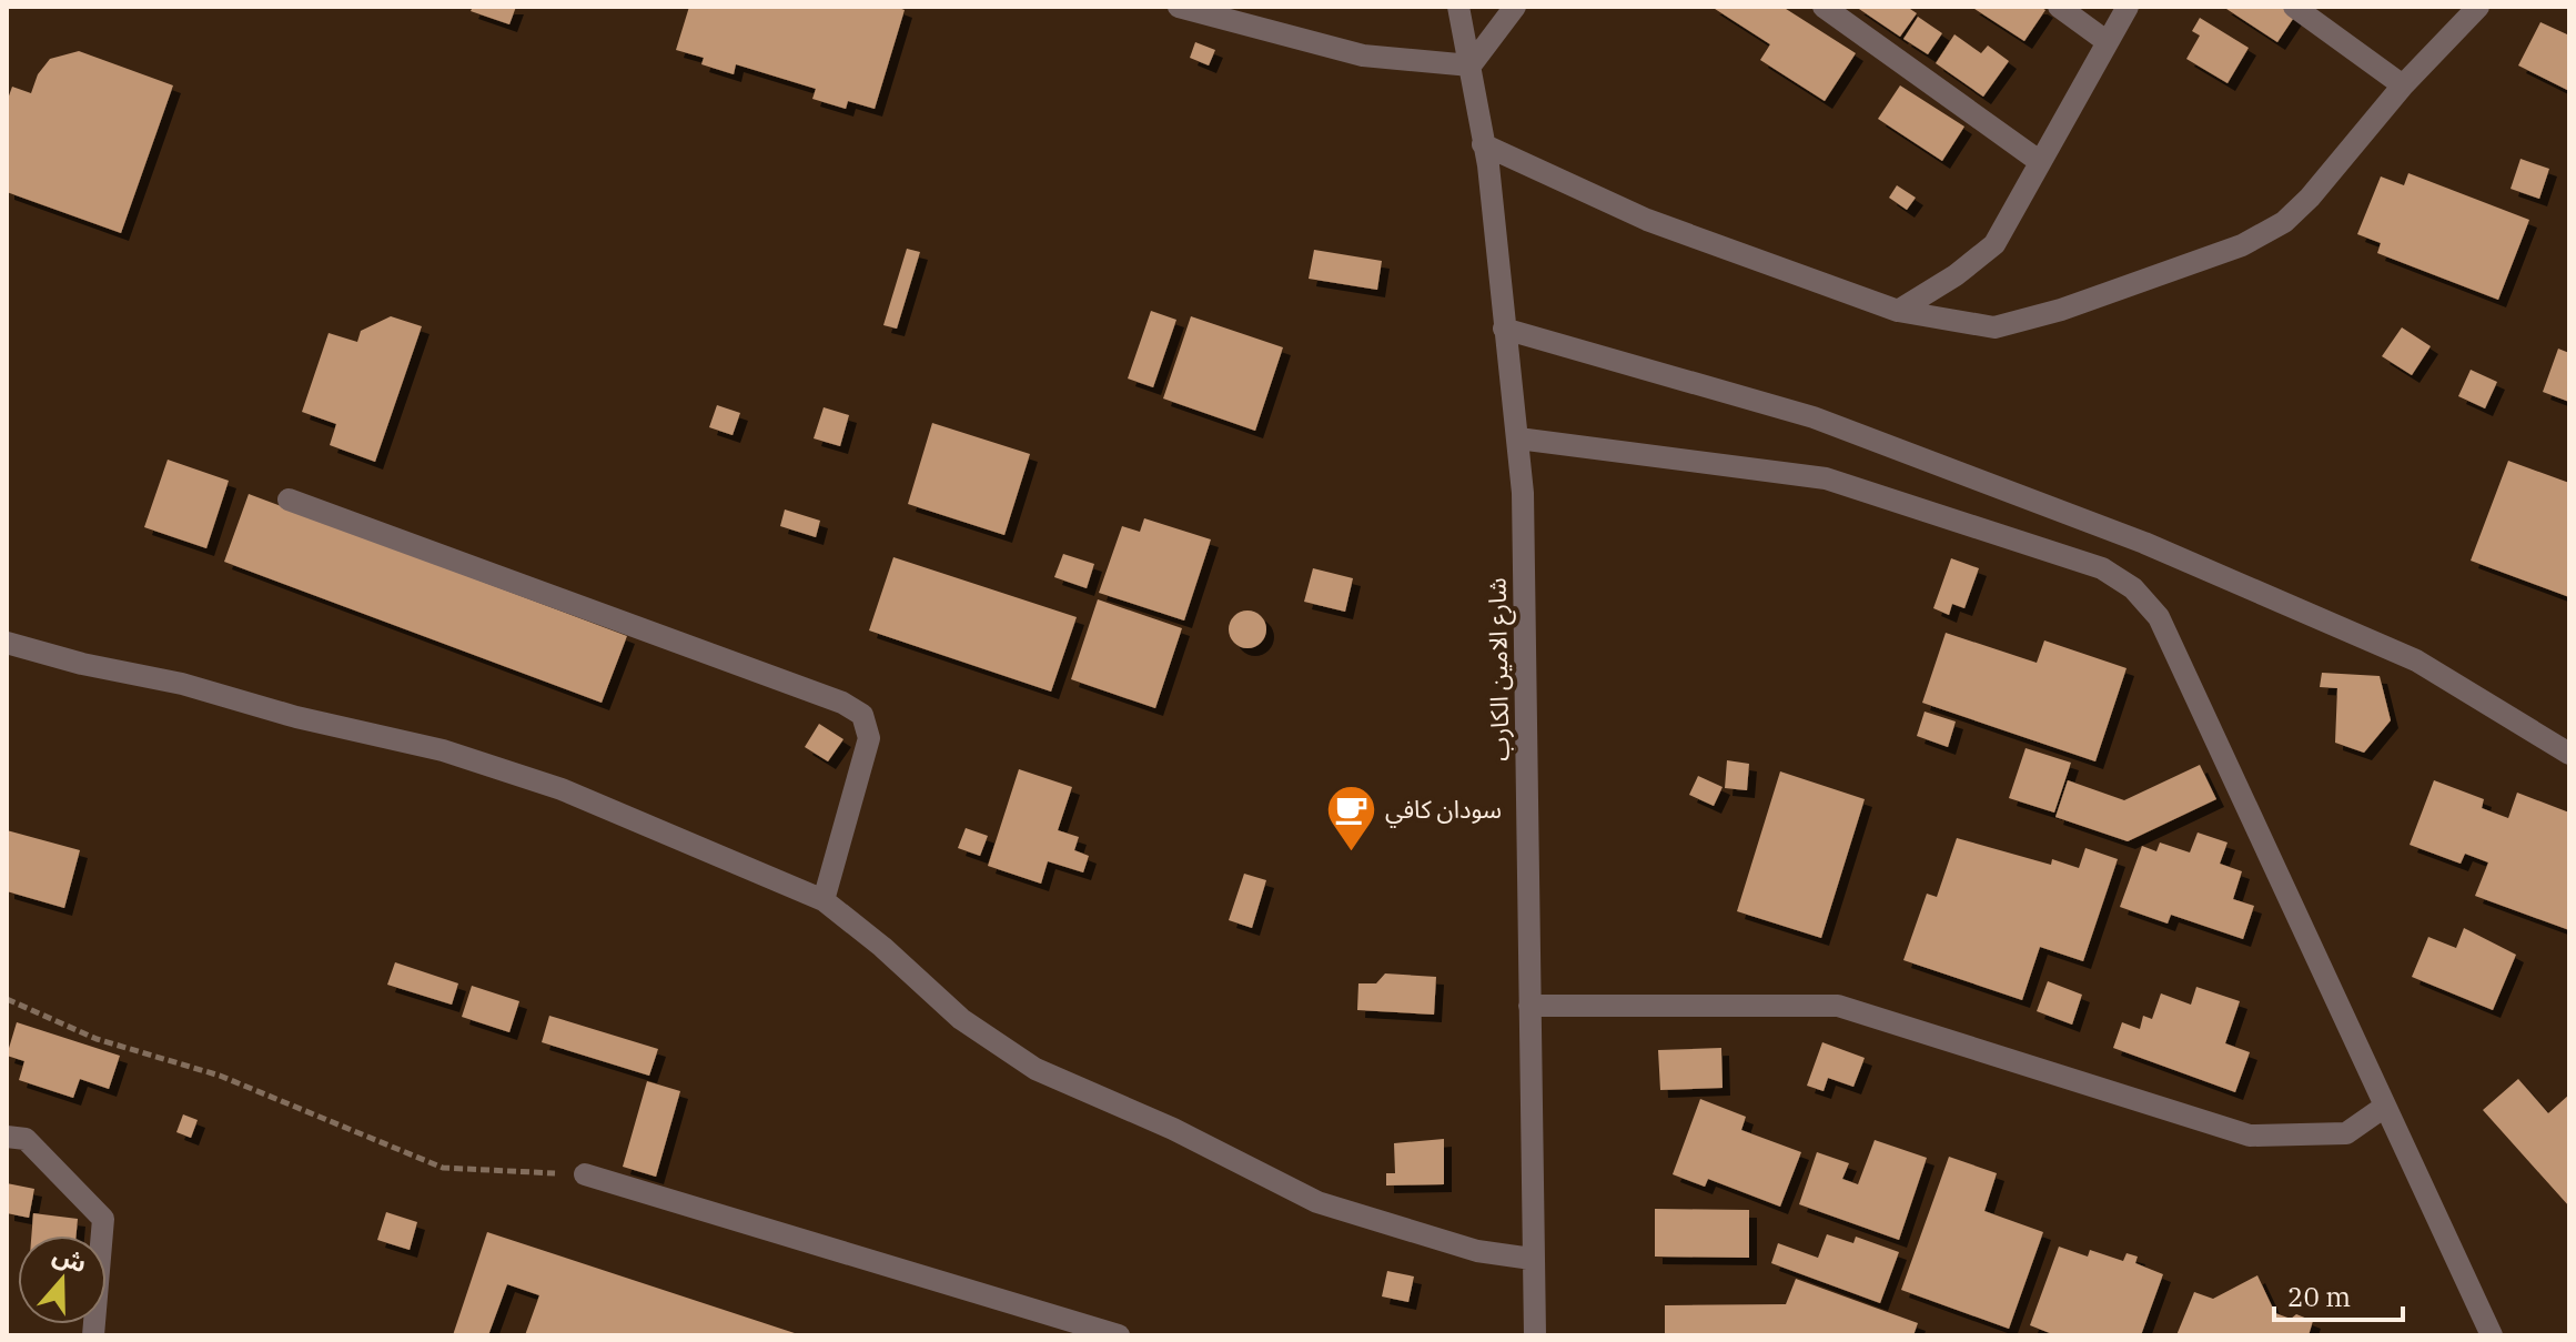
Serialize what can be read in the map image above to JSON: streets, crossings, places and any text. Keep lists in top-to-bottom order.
{
  "streets": {
    "street": ["شارع الامين الكارب"]
  },
  "places": {
    "cafe": ["سودان كافي"]
  },
  "scale_bar": "20 m",
  "north": "top"
}
